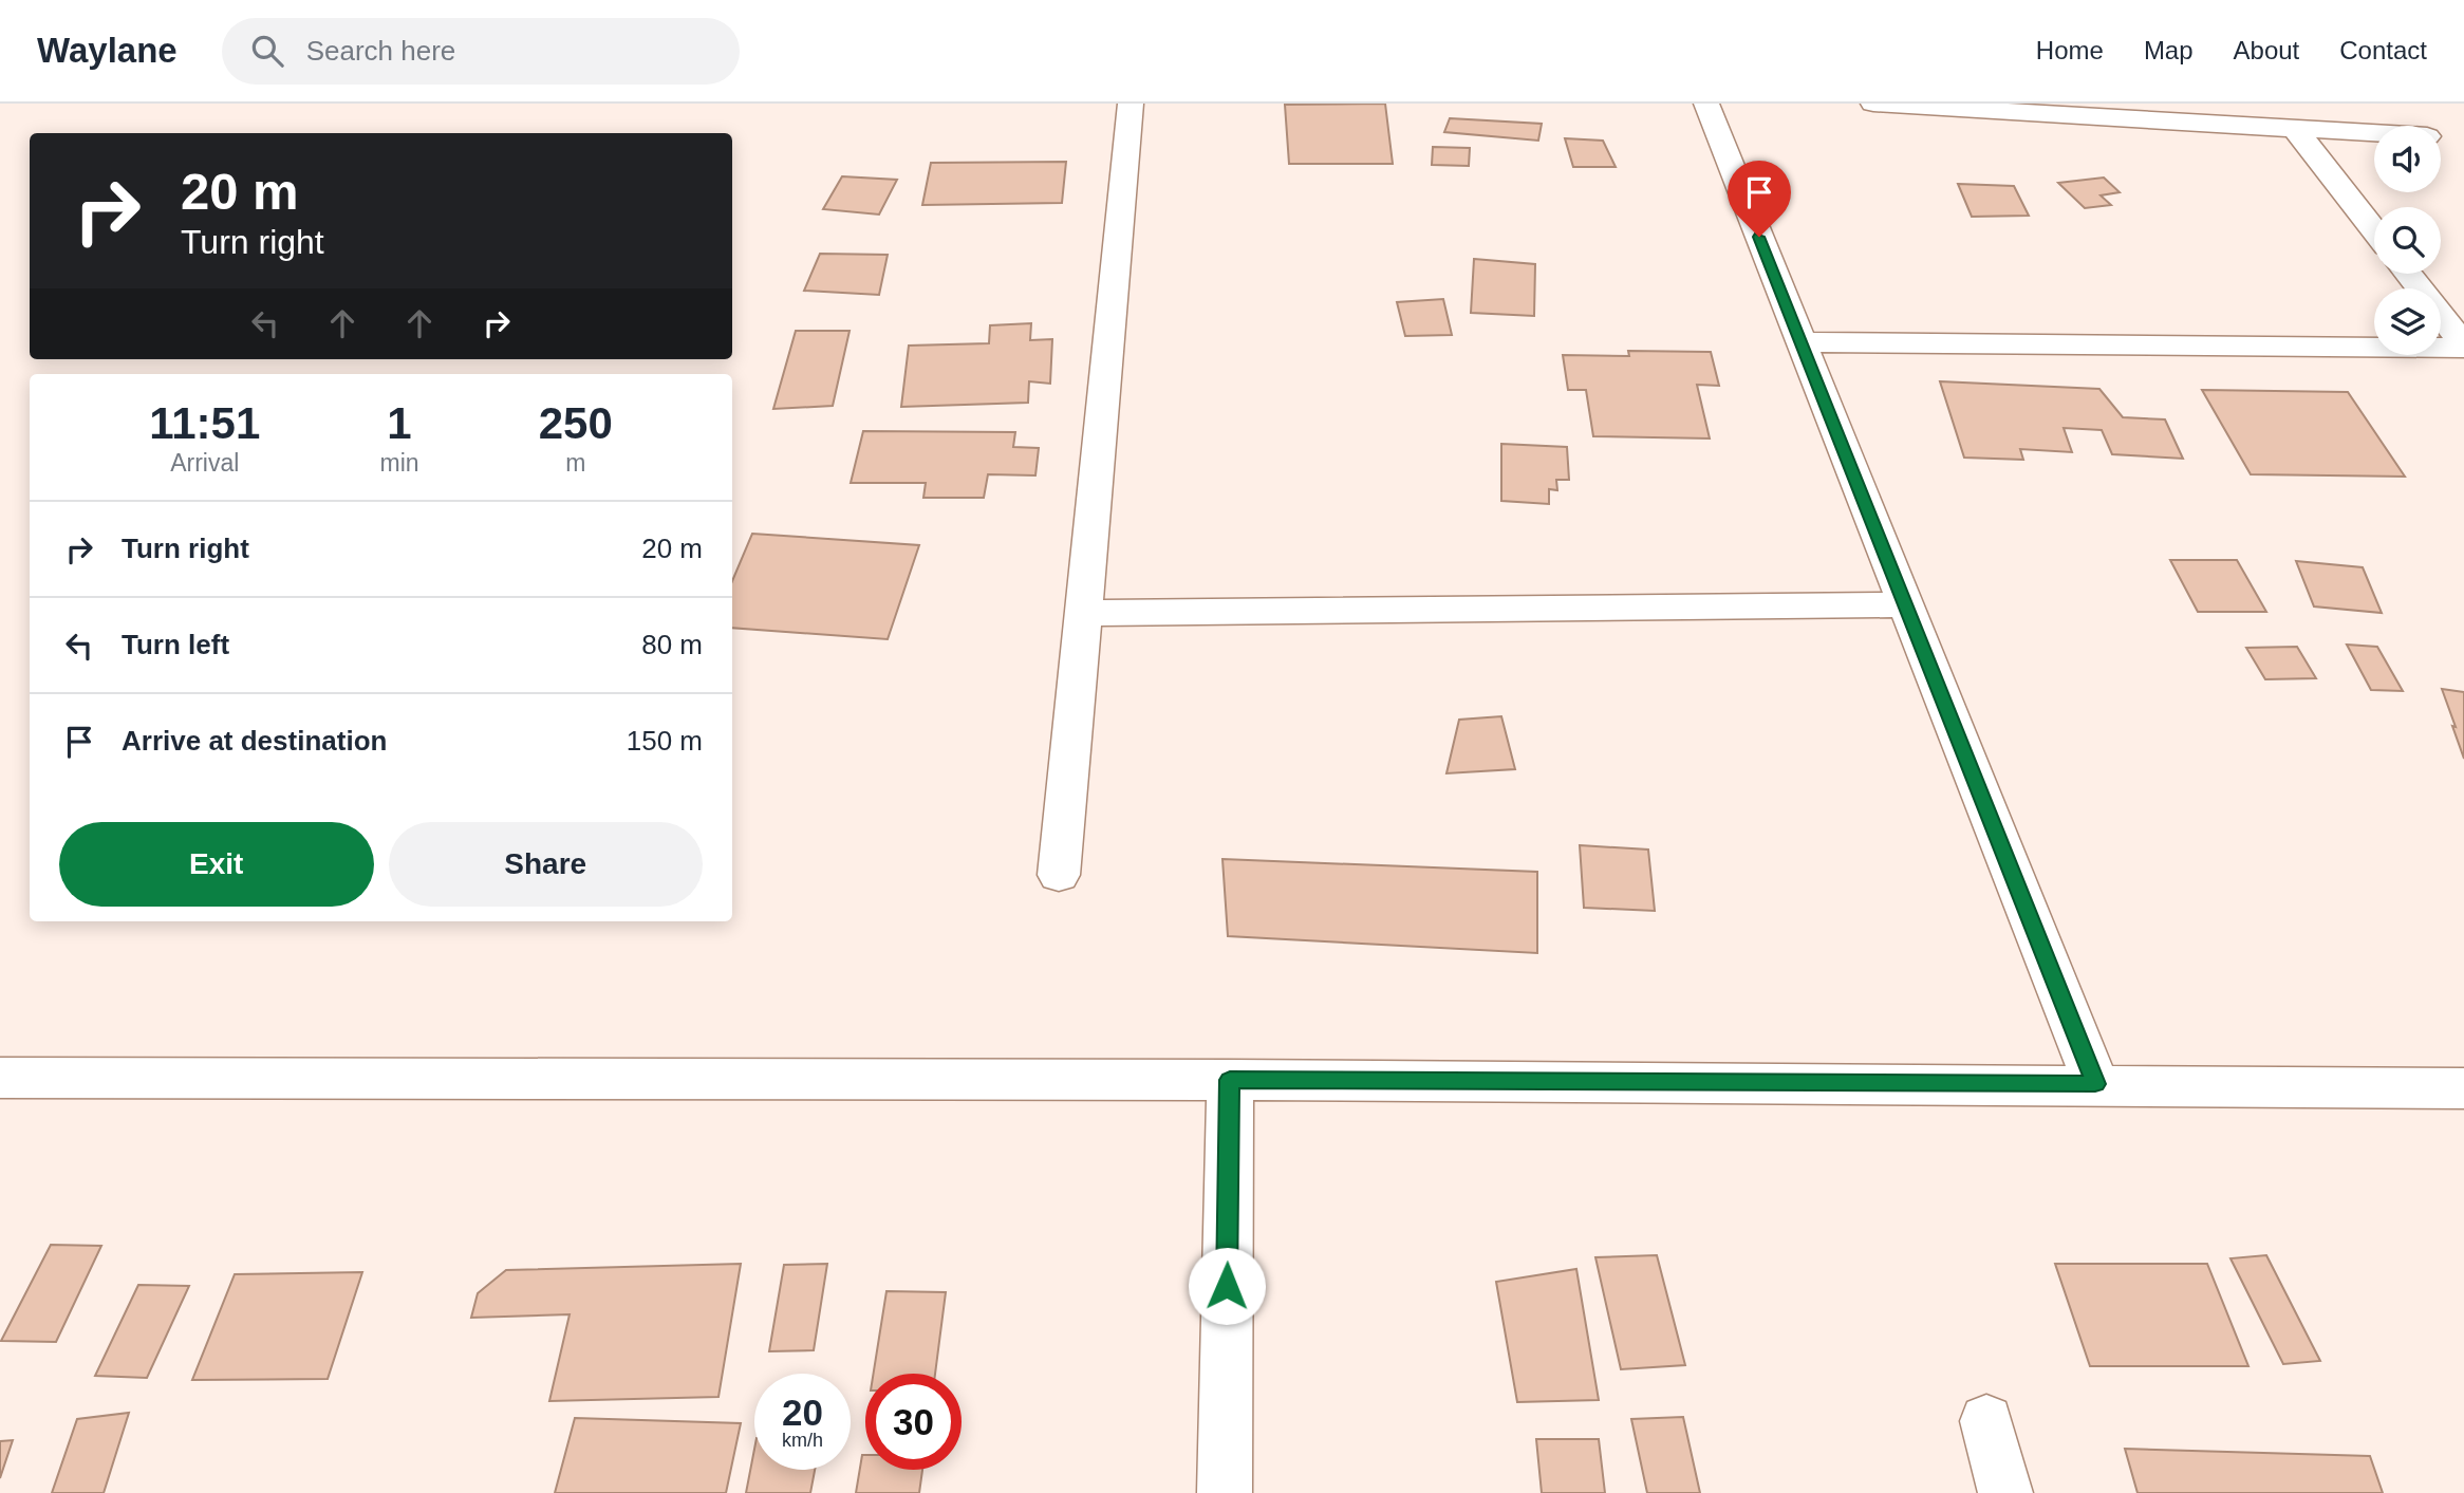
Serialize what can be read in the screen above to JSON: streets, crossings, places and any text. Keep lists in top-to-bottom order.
{
  "page": {
    "header": "Waylane",
    "search": "Search here",
    "nav": [
      "Home",
      "Map",
      "About",
      "Contact"
    ],
    "turn": ["20 m", "Turn right"],
    "eta": [
      "11:51",
      "Arrival",
      "1",
      "min",
      "250",
      "m"
    ],
    "list": [
      {
        "name": "Turn right",
        "value": "20 m"
      },
      {
        "name": "Turn left",
        "value": "80 m"
      },
      {
        "name": "Arrive at destination",
        "value": "150 m"
      }
    ],
    "buttons": ["Exit", "Share"],
    "speed": "20 km/h",
    "limit": "30"
  }
}
